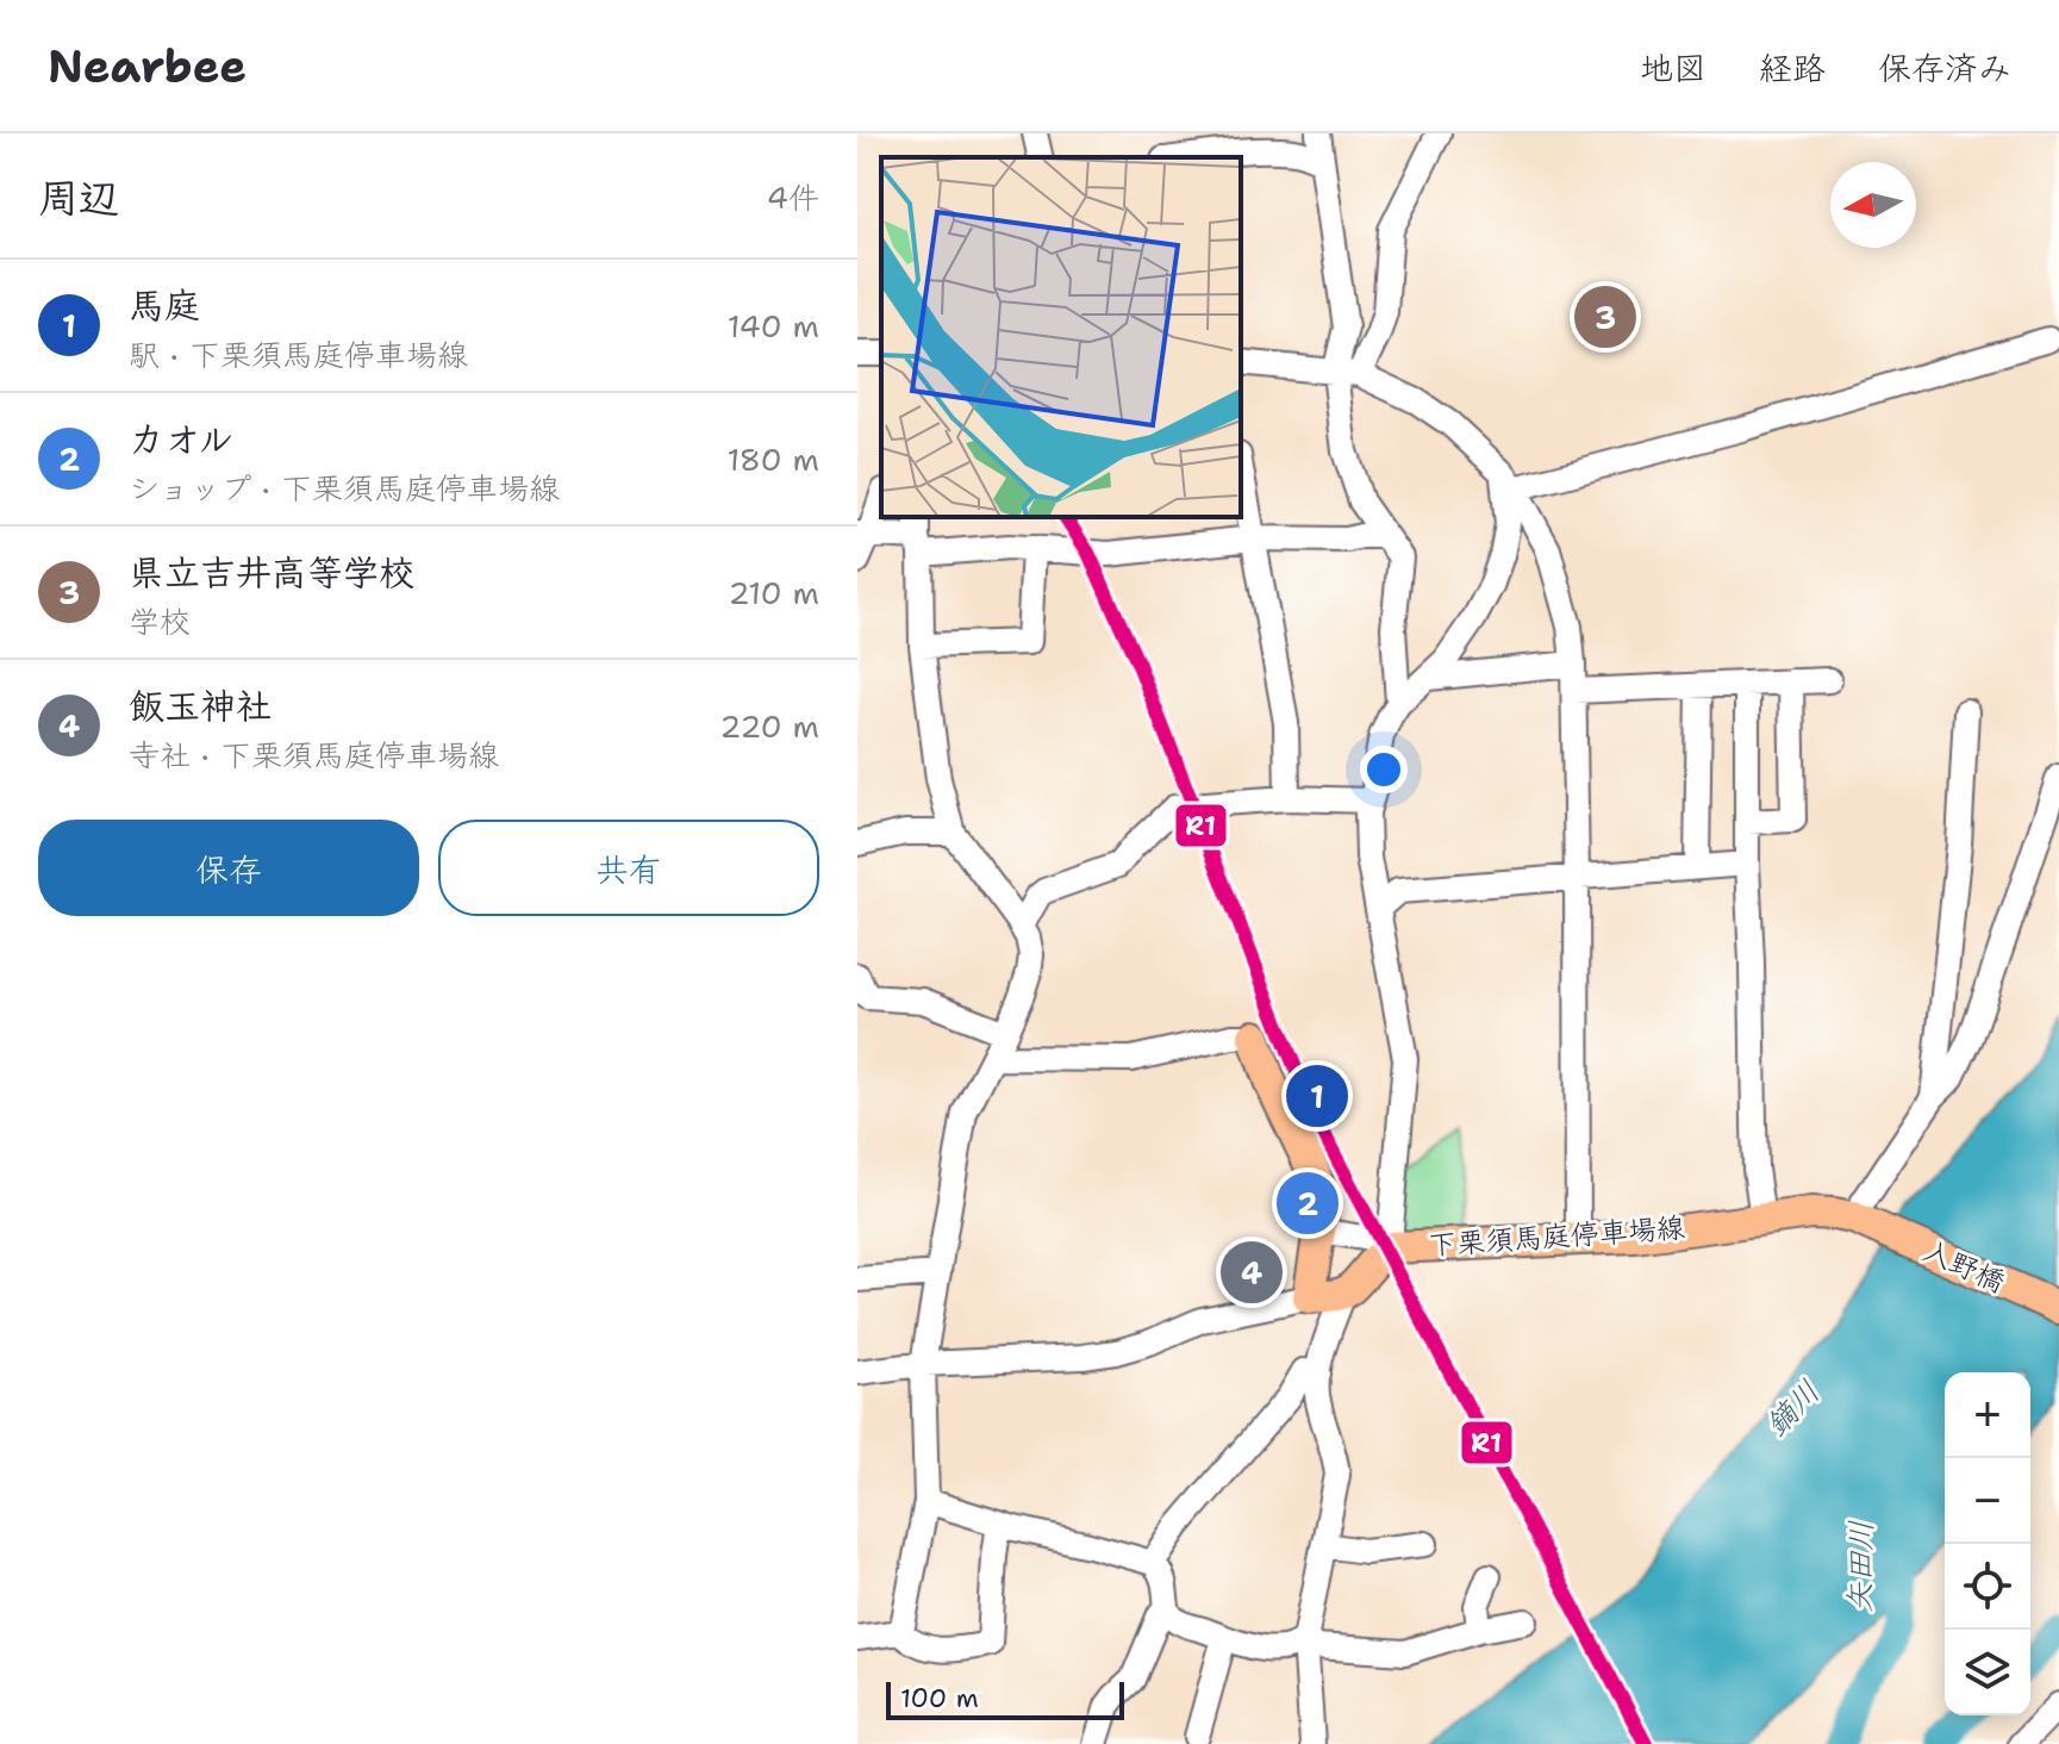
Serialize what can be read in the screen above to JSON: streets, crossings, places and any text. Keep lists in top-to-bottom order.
{
  "streets": {
    "main road": ["下栗須馬庭停車場線", "入野橋"]
  },
  "crossings": [
    ["下栗須馬庭停車場線", "入野橋"]
  ],
  "water": ["鏑川", "矢田川"],
  "lines": ["transit line R1"],
  "scale_bar": "100 m",
  "north": "left",
  "page": {
    "header": "Nearbee",
    "nav": ["地図", "経路", "保存済み"],
    "heading": ["周辺", "4件"],
    "list": [
      {
        "mark": "1",
        "name": "馬庭",
        "note": "駅 · 下栗須馬庭停車場線",
        "value": "140 m"
      },
      {
        "mark": "2",
        "name": "カオル",
        "note": "ショップ · 下栗須馬庭停車場線",
        "value": "180 m"
      },
      {
        "mark": "3",
        "name": "県立吉井高等学校",
        "note": "学校",
        "value": "210 m"
      },
      {
        "mark": "4",
        "name": "飯玉神社",
        "note": "寺社 · 下栗須馬庭停車場線",
        "value": "220 m"
      }
    ],
    "pins": [
      "3",
      "1",
      "2",
      "4"
    ],
    "buttons": ["保存", "共有"],
    "map_buttons": ["+", "−"],
    "scale": "100 m"
  }
}
